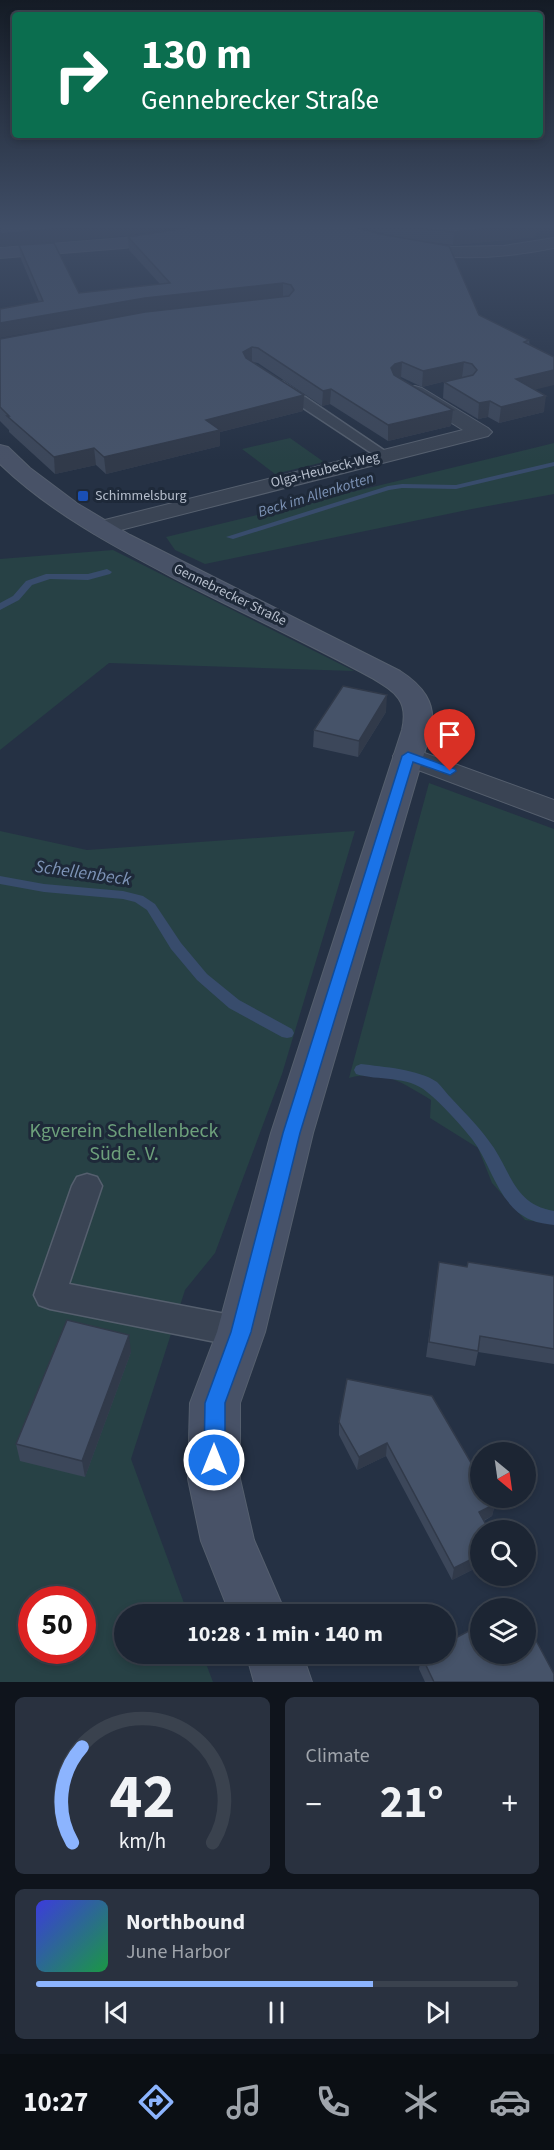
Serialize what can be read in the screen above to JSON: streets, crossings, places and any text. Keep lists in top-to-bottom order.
{
  "streets": {
    "main road": ["Gennebrecker Straße"],
    "street": ["Olga-Heubeck-Weg"]
  },
  "crossings": [
    ["Olga-Heubeck-Weg", "Gennebrecker Straße"]
  ],
  "water": ["Beck im Allenkotten", "Schellenbeck"],
  "parks": ["Kgverein Schellenbeck Süd e. V."],
  "places": {
    "transit": ["Schimmelsburg"]
  },
  "north": "bottom right",
  "page": {
    "turn": ["130 m", "Gennebrecker Straße"],
    "limit": "50",
    "trip": "10:28 · 1 min · 140 m",
    "tile": "Climate",
    "heat": ["−", "21°", "+"],
    "song": ["Northbound", "June Harbor"],
    "tabs": "10:27",
    "gauge": ["42", "km/h"]
  }
}
